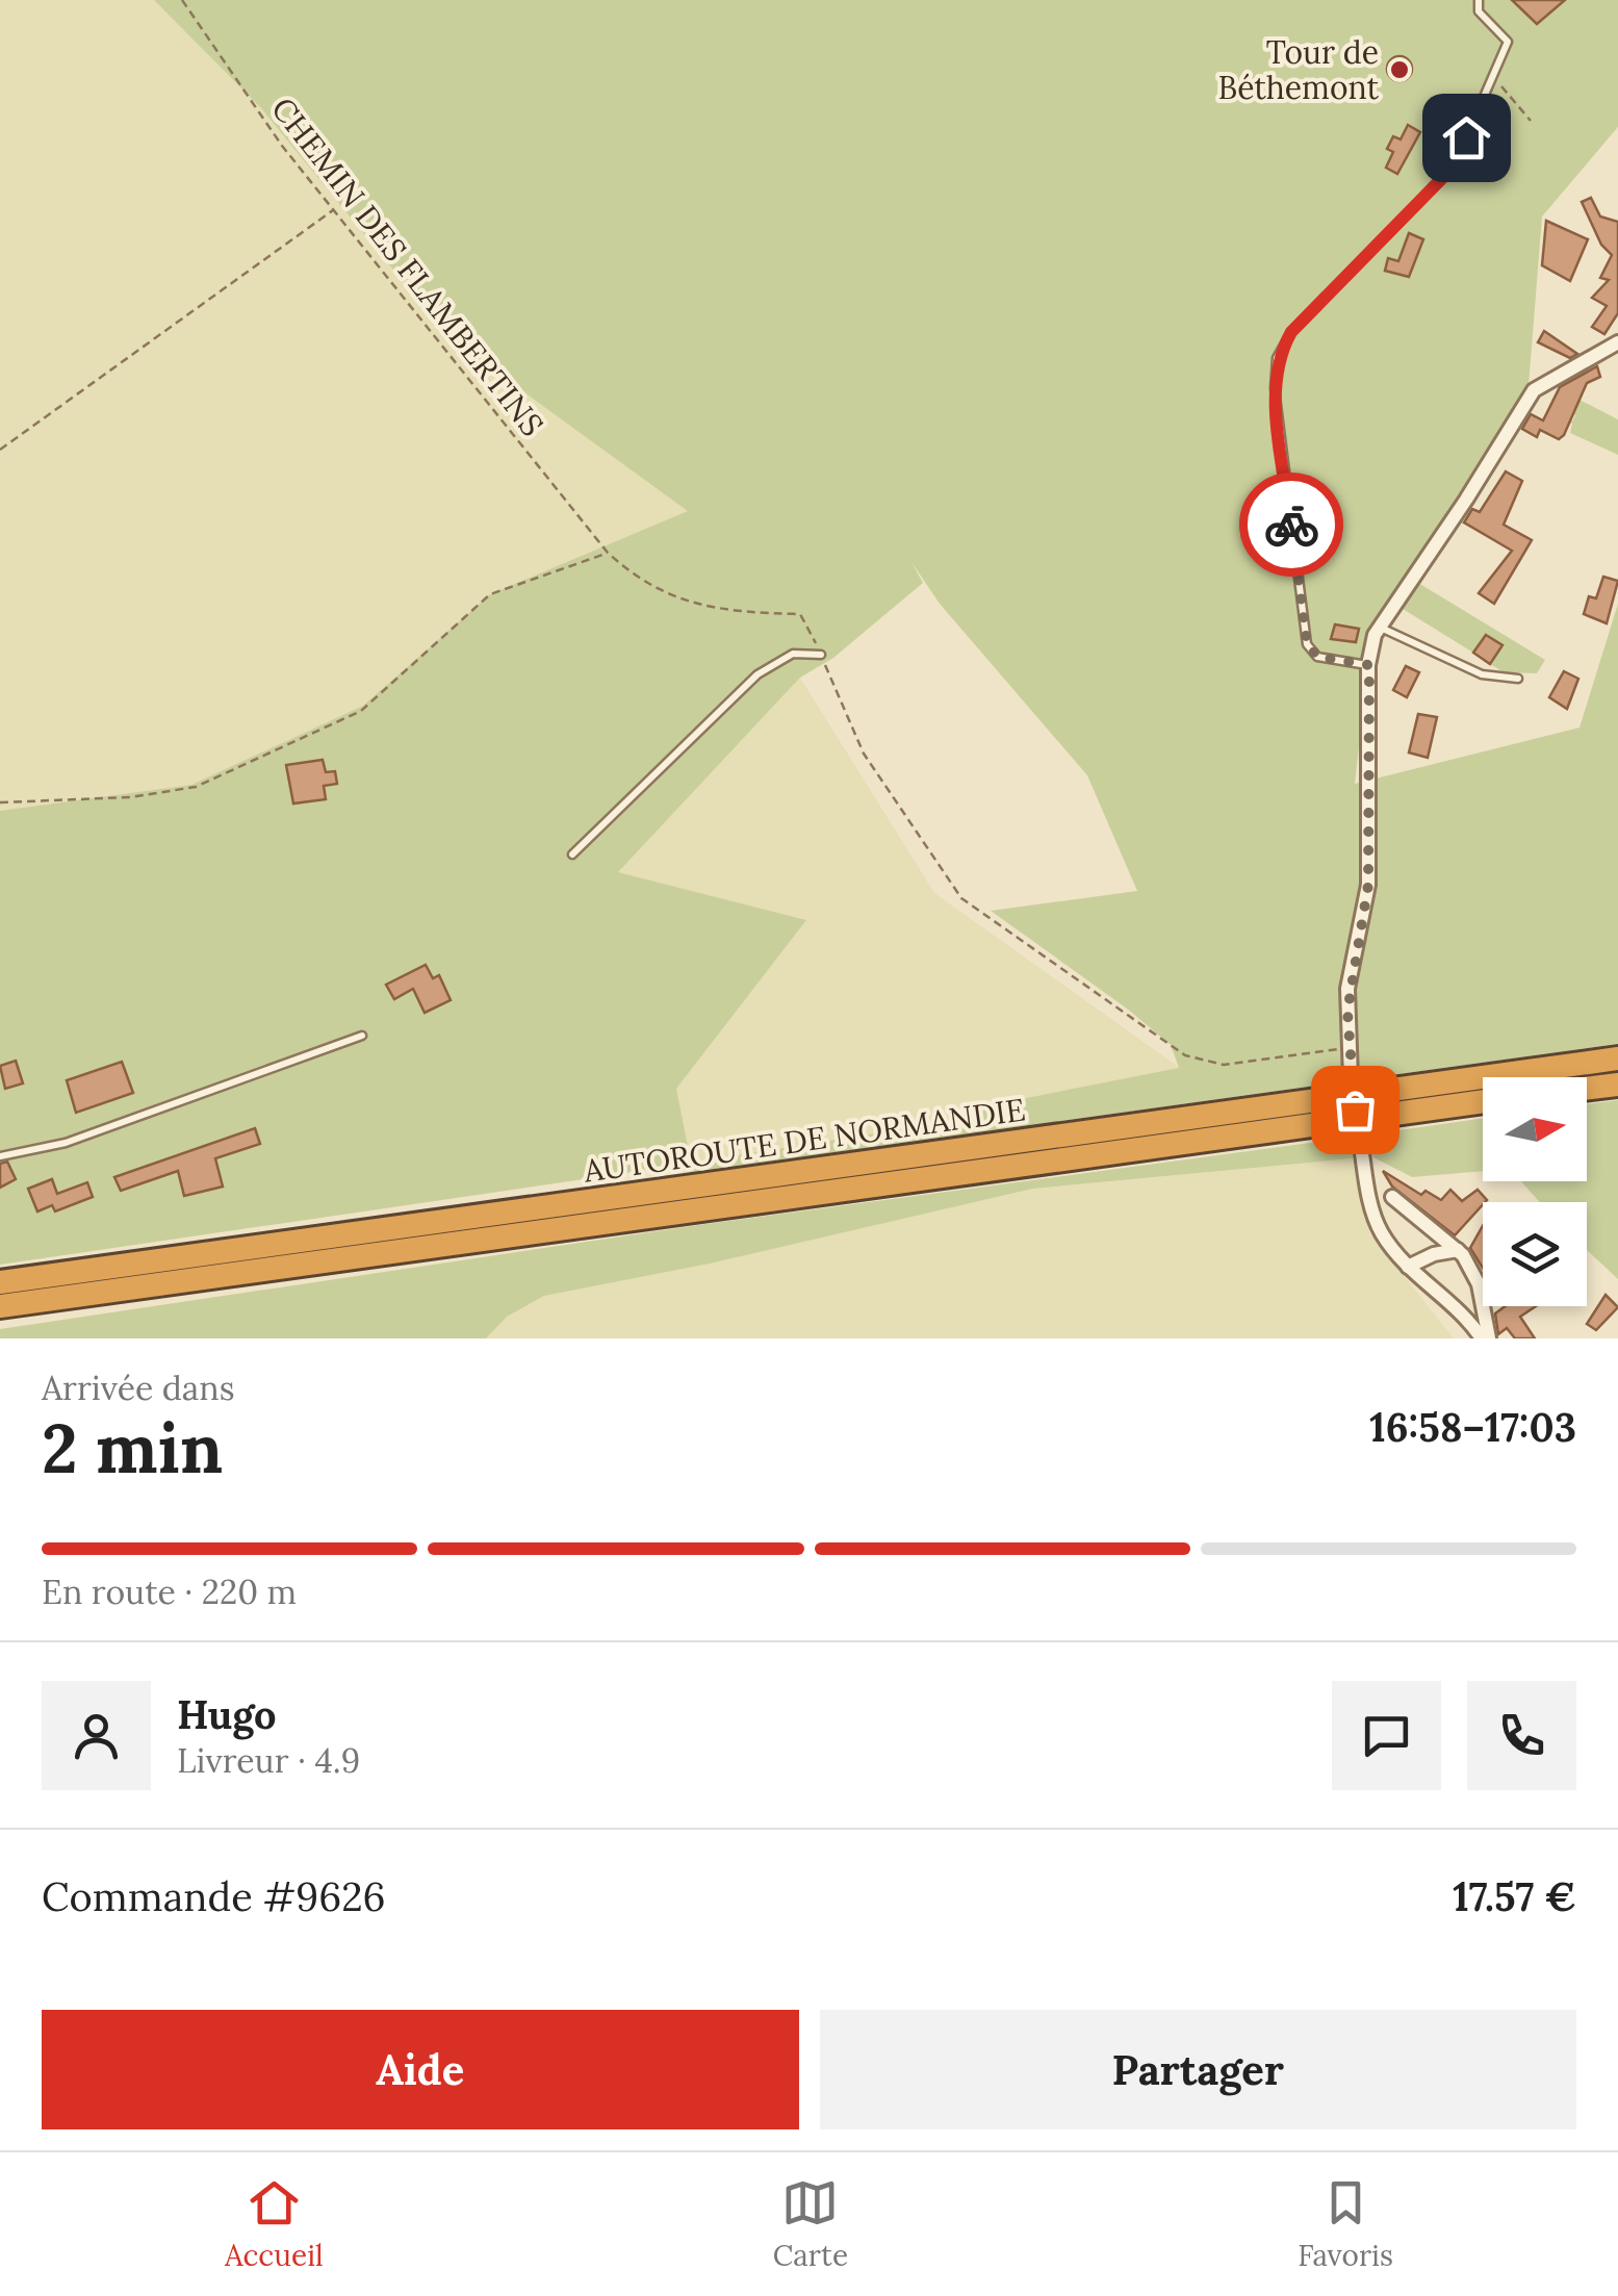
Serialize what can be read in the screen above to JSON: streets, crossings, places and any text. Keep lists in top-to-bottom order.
{
  "streets": {
    "highway": ["AUTOROUTE DE NORMANDIE"],
    "path": ["CHEMIN DES FLAMBERTINS"]
  },
  "places": ["Tour de Béthemont"],
  "north": "right",
  "page": {
    "heading": ["2 min", "Arrivée dans", "16:58–17:03"],
    "panel": [
      "Hugo",
      "Livreur · 4.9",
      "Commande #9626",
      "17.57 €"
    ],
    "bar": "En route · 220 m",
    "buttons": ["Aide", "Partager"],
    "tabs": ["Accueil", "Carte", "Favoris"]
  }
}
